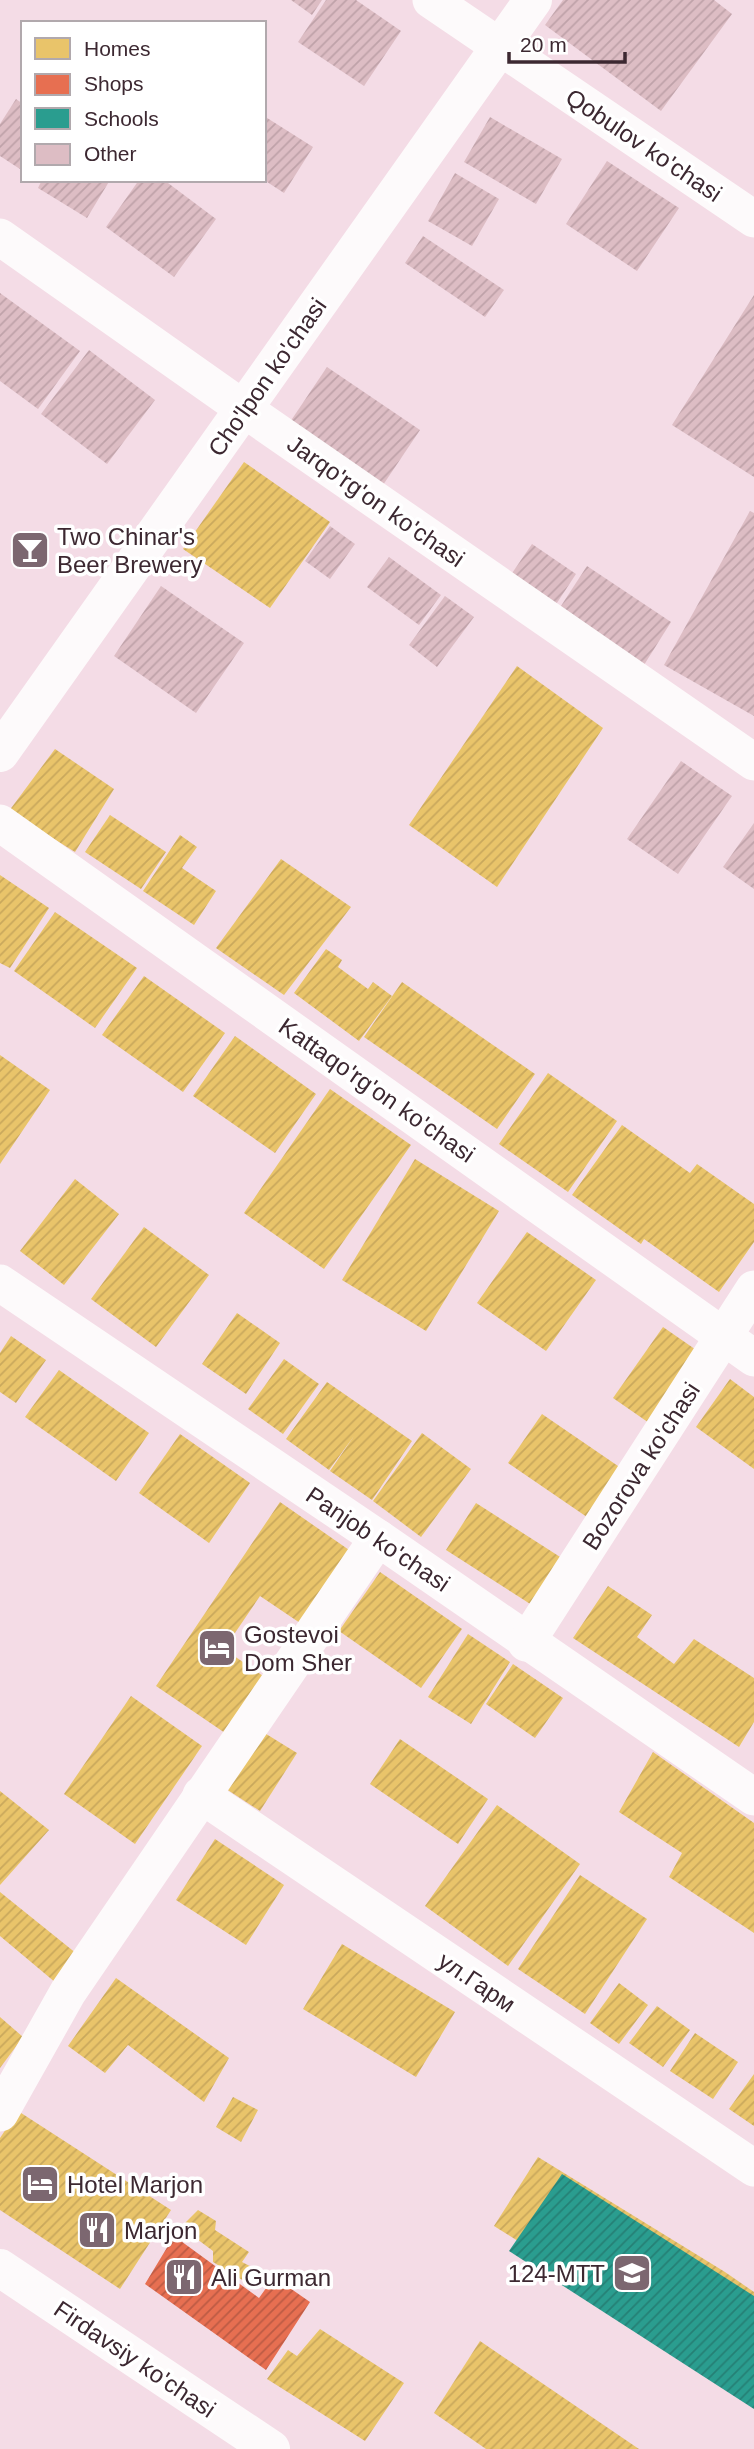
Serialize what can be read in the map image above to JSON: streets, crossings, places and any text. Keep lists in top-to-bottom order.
{
  "streets": {
    "street": [
      "Qobulov ko'chasi",
      "Cho'lpon ko'chasi",
      "Jarqo'rg'on ko'chasi",
      "Kattaqo'rg'on ko'chasi",
      "Bozorova ko'chasi",
      "Panjob ko'chasi",
      "ул.Гарм",
      "Firdavsiy ko'chasi"
    ]
  },
  "crossings": [
    ["Qobulov ko'chasi", "Cho'lpon ko'chasi"],
    ["Cho'lpon ko'chasi", "Jarqo'rg'on ko'chasi"],
    ["Kattaqo'rg'on ko'chasi", "Bozorova ko'chasi"],
    ["Bozorova ko'chasi", "Panjob ko'chasi"]
  ],
  "places": {
    "bar": ["Two Chinar's Beer Brewery"],
    "hotel": ["Gostevoi Dom Sher", "Hotel Marjon"],
    "restaurant": ["Marjon", "Ali Gurman"],
    "school or university": ["124-MTT"]
  },
  "legend": [
    "Homes",
    "Shops",
    "Schools",
    "Other"
  ],
  "scale_bar": "20 m"
}
